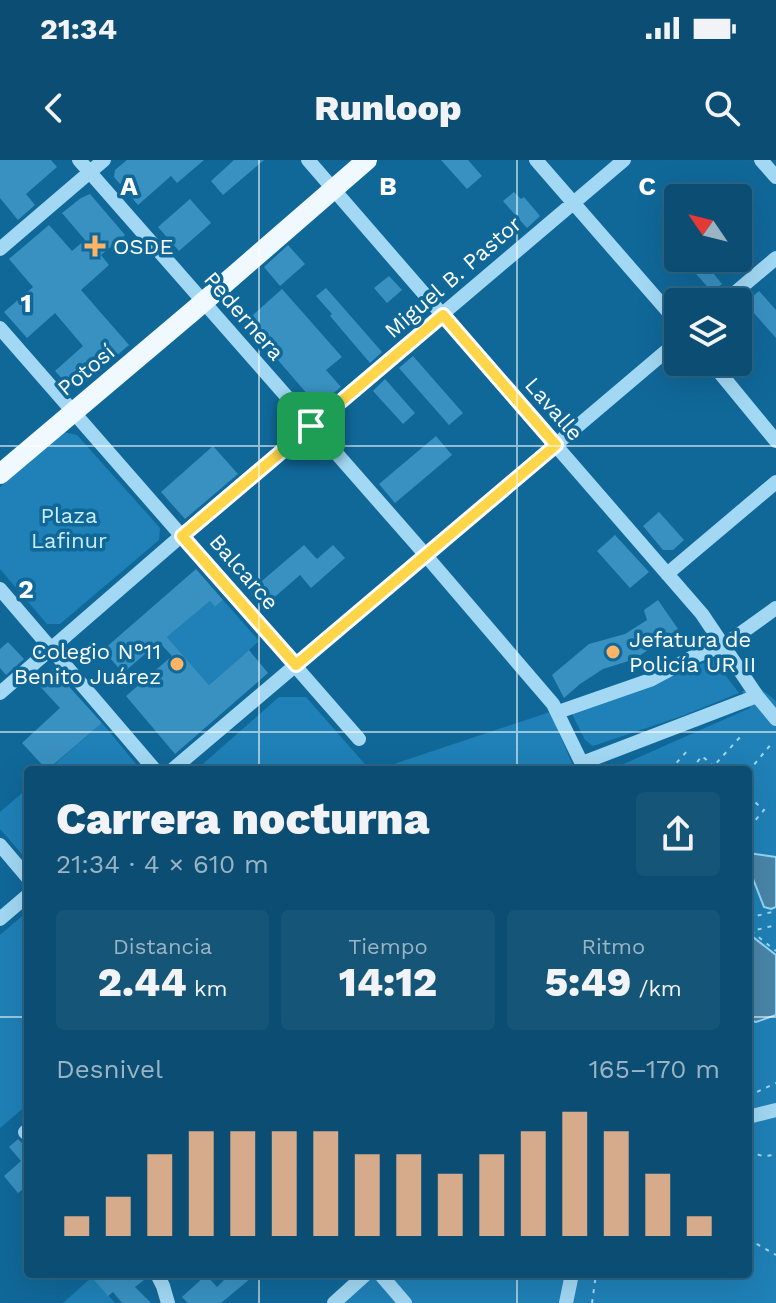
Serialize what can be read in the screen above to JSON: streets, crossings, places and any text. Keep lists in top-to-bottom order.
{
  "streets": {
    "main road": ["Potosí"],
    "street": [
      "Miguel B. Pastor",
      "Pedernera",
      "Lavalle",
      "Balcarce"
    ]
  },
  "crossings": [
    ["Miguel B. Pastor", "Pedernera"],
    ["Miguel B. Pastor", "Lavalle"],
    ["Miguel B. Pastor", "Balcarce"],
    ["Pedernera", "Potosí"],
    ["Potosí", "Lavalle"],
    ["Potosí", "Balcarce"]
  ],
  "parks": ["Plaza Lafinur"],
  "places": {
    "health": ["OSDE"],
    "other": ["Jefatura de Policía UR II", "Colegio N°11 Benito Juárez"]
  },
  "north": "top left",
  "page": {
    "status": "21:34",
    "header": "Runloop",
    "heading": ["Carrera nocturna", "21:34 · 4 × 610 m"],
    "stats": [
      ["Distancia", "2.44 km"],
      ["Tiempo", "14:12"],
      ["Ritmo", "5:49 /km"]
    ],
    "chart": ["Desnivel", "165–170 m"]
  },
  "grid": {
    "columns": ["A", "B", "C"],
    "rows": ["1", "2"]
  }
}
